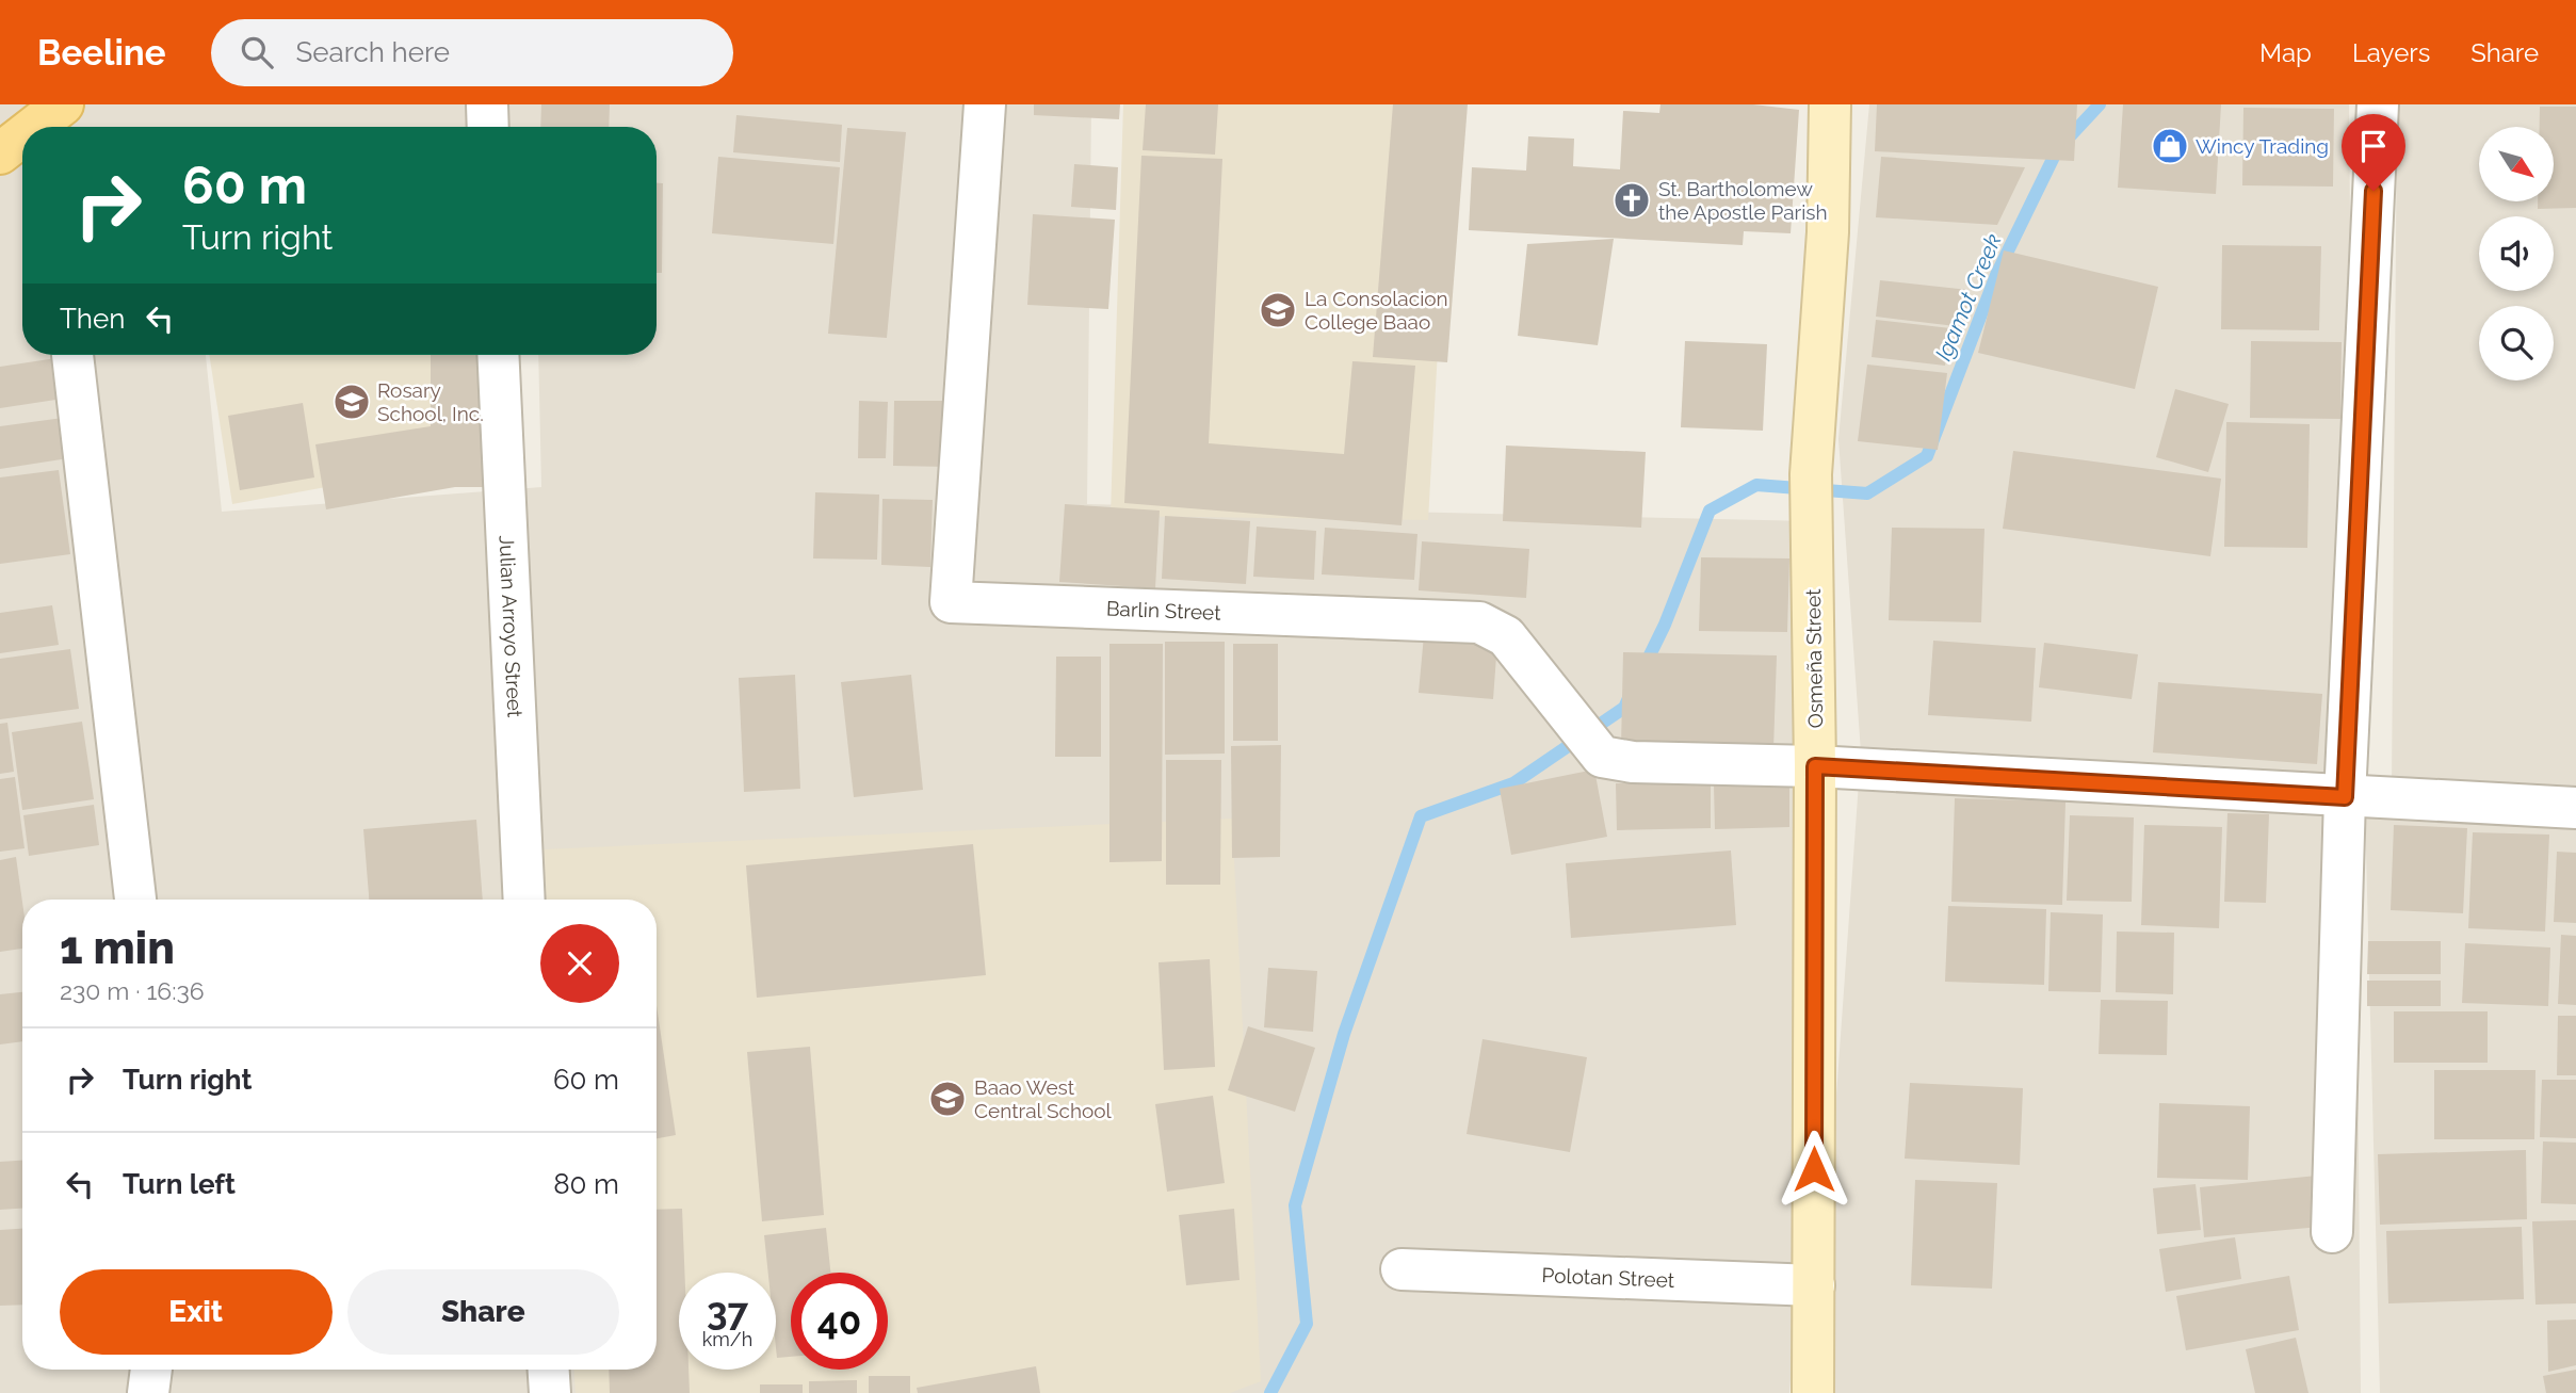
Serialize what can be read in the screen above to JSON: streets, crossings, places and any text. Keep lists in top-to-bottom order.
{
  "streets": {
    "street": [
      "Barlin Street",
      "Julian Arroyo Street",
      "Osmeña Street",
      "Polotan Street"
    ]
  },
  "crossings": [
    ["Barlin Street", "Osmeña Street"],
    ["Osmeña Street", "Polotan Street"]
  ],
  "water": ["Igamot Creek"],
  "places": {
    "shop": ["Wincy Trading"],
    "church": ["St. Bartholomew the Apostle Parish"],
    "school or university": ["La Consolacion College Baao", "Rosary School, Inc.", "Baao West Central School"]
  },
  "north": "bottom right",
  "page": {
    "header": "Beeline",
    "search": "Search here",
    "nav": ["Map", "Layers", "Share"],
    "turn": ["60 m", "Turn right"],
    "then": "Then",
    "heading": ["1 min", "230 m · 16:36"],
    "list": [
      {
        "name": "Turn right",
        "value": "60 m"
      },
      {
        "name": "Turn left",
        "value": "80 m"
      }
    ],
    "buttons": ["Exit", "Share"],
    "speed": "37 km/h",
    "limit": "40"
  }
}
